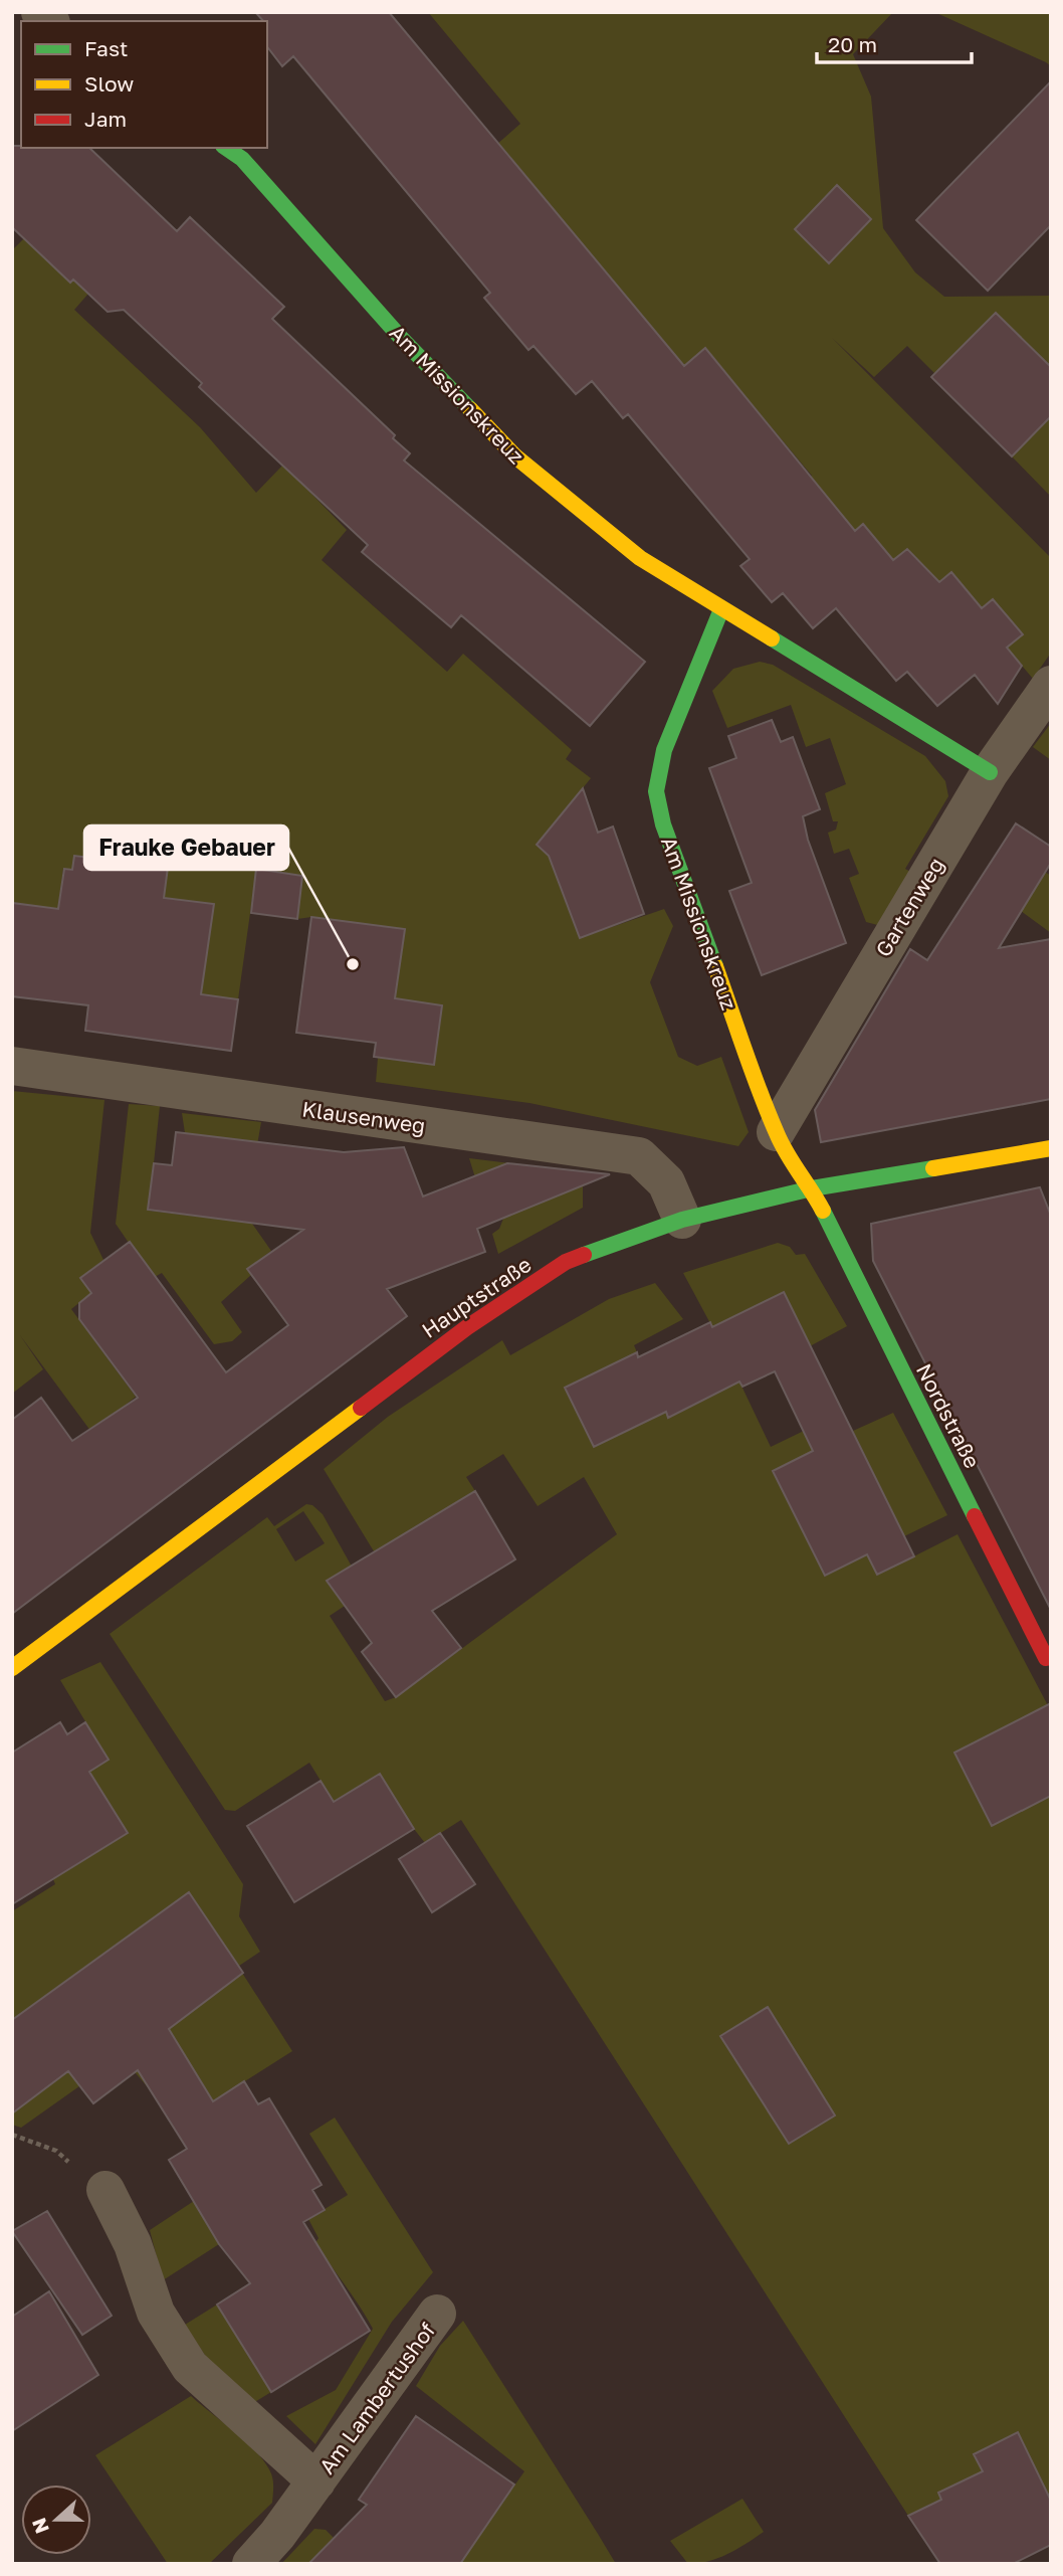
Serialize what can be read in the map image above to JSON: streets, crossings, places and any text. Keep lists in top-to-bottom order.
{
  "streets": {
    "street": [
      "Am Missionskreuz",
      "Gartenweg",
      "Klausenweg",
      "Hauptstraße",
      "Nordstraße",
      "Am Lambertushof"
    ]
  },
  "crossings": [
    ["Am Missionskreuz", "Gartenweg"],
    ["Am Missionskreuz", "Hauptstraße"],
    ["Am Missionskreuz", "Nordstraße"],
    ["Klausenweg", "Hauptstraße"],
    ["Hauptstraße", "Nordstraße"]
  ],
  "places": ["Frauke Gebauer"],
  "legend": ["Fast", "Slow", "Jam"],
  "scale_bar": "20 m",
  "north": "left"
}
